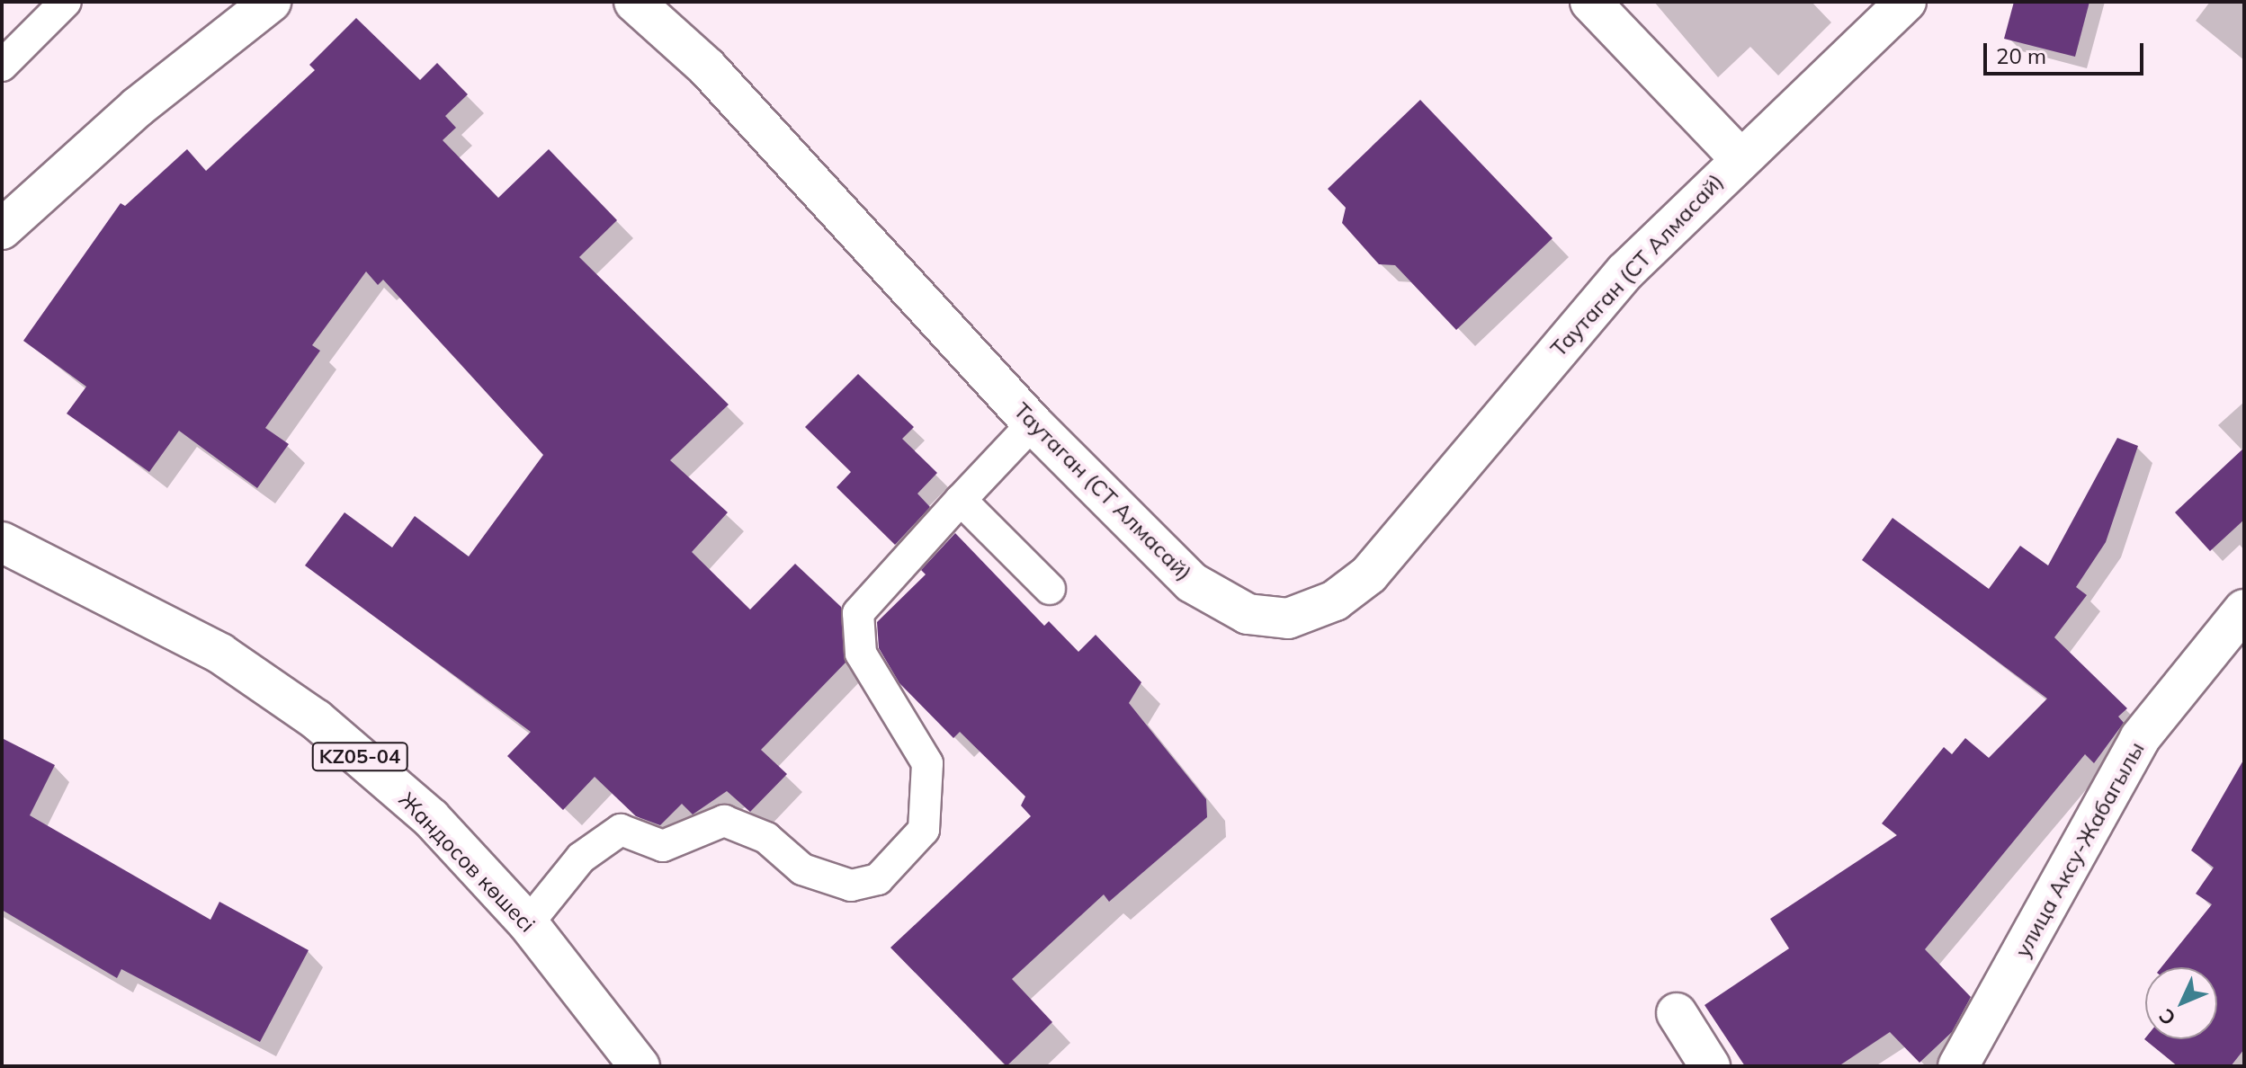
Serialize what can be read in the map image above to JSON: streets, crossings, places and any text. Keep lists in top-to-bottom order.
{
  "streets": {
    "street": [
      "Таутаган (СТ Алмасай)",
      "KZ05-04",
      "улица Аксу-Жабагылы",
      "Жандосов көшесі"
    ]
  },
  "scale_bar": "20 m",
  "north": "bottom left"
}
